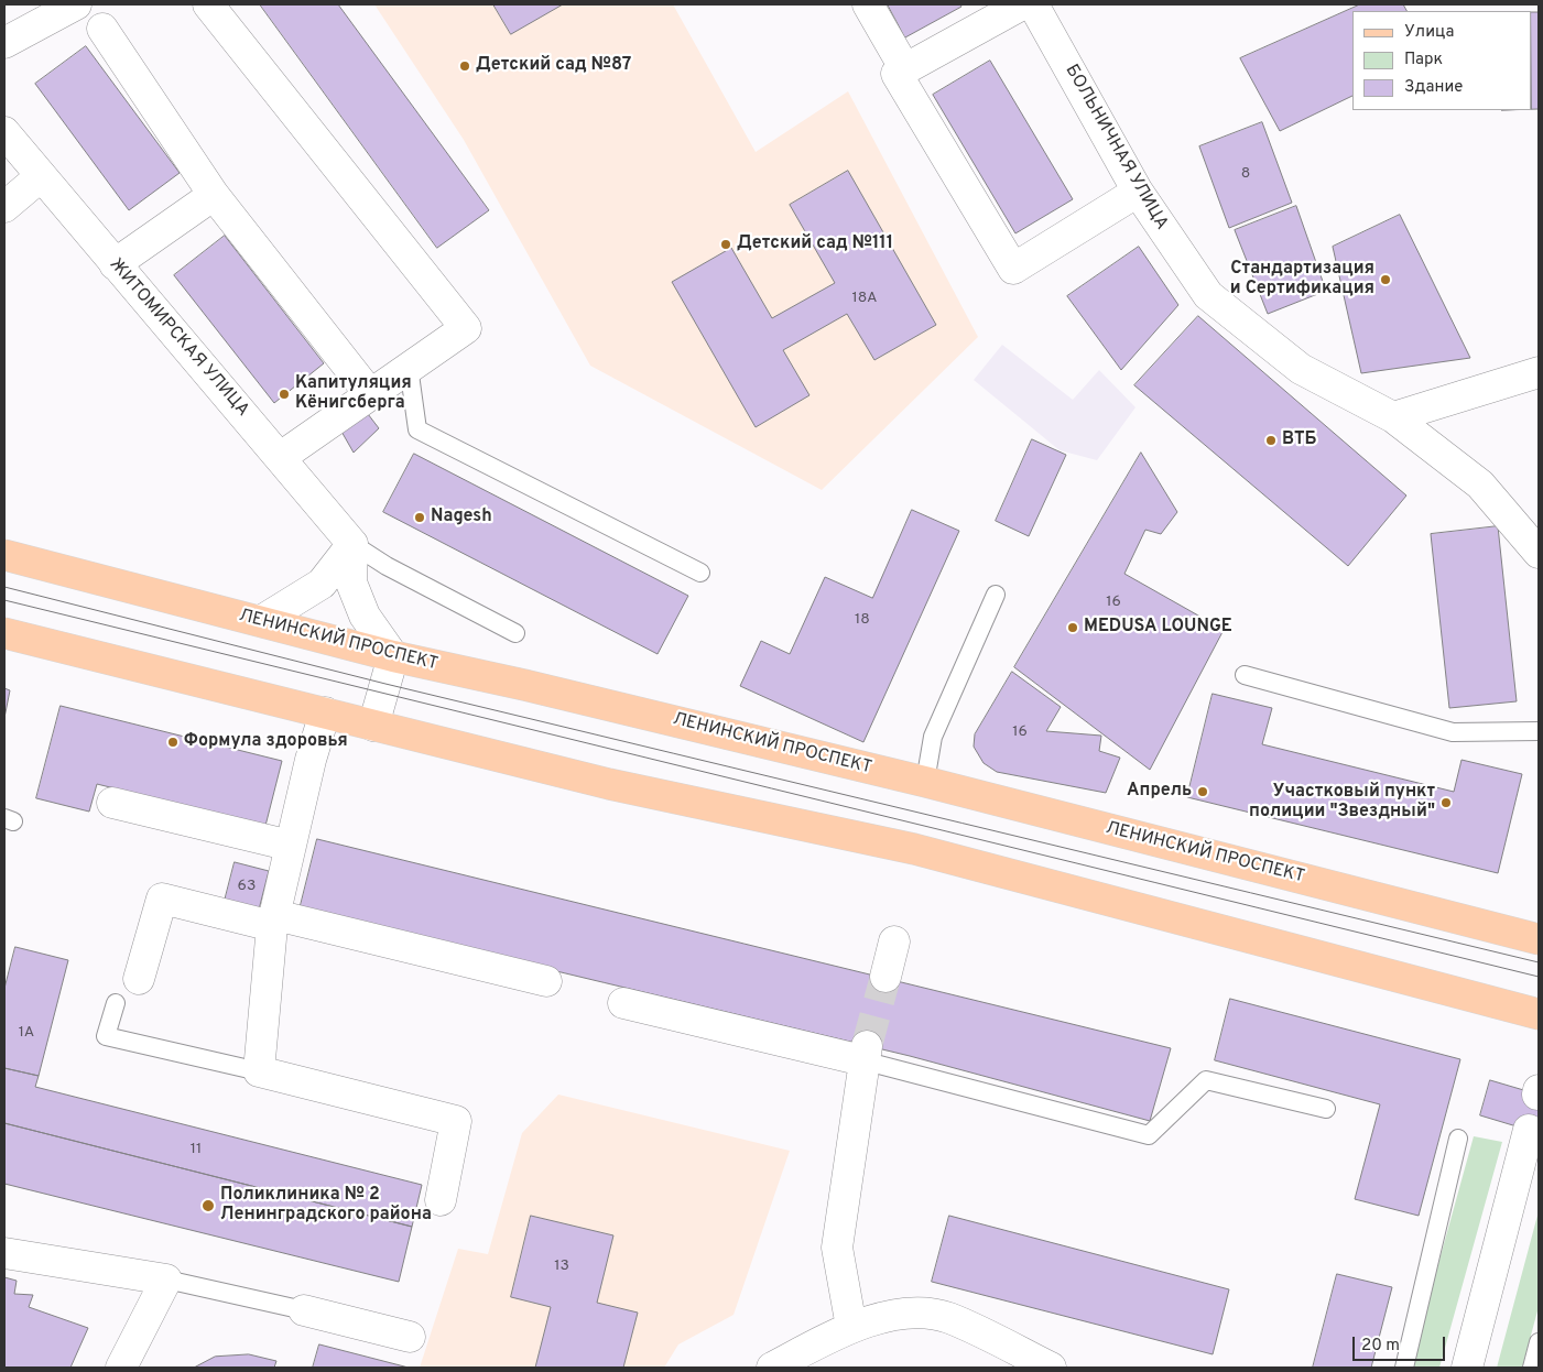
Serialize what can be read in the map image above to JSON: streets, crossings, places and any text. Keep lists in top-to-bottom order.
{
  "streets": {
    "main road": ["ЛЕНИНСКИЙ ПРОСПЕКТ"],
    "street": ["БОЛЬНИЧНАЯ УЛИЦА", "ЖИТОМИРСКАЯ УЛИЦА"]
  },
  "places": [
    "Детский сад №87",
    "Детский сад №111",
    "Стандартизация и Сертификация",
    "Капитуляция Кёнигсберга",
    "ВТБ",
    "Nagesh",
    "MEDUSA LOUNGE",
    "Формула здоровья",
    "Апрель",
    "Участковый пункт полиции \"Звездный\"",
    "Поликлиника № 2 Ленинградского района"
  ],
  "house_numbers": [
    "8",
    "18А",
    "16",
    "18",
    "16",
    "63",
    "1А",
    "11",
    "13"
  ],
  "legend": ["Улица", "Парк", "Здание"],
  "scale_bar": "20 m"
}
